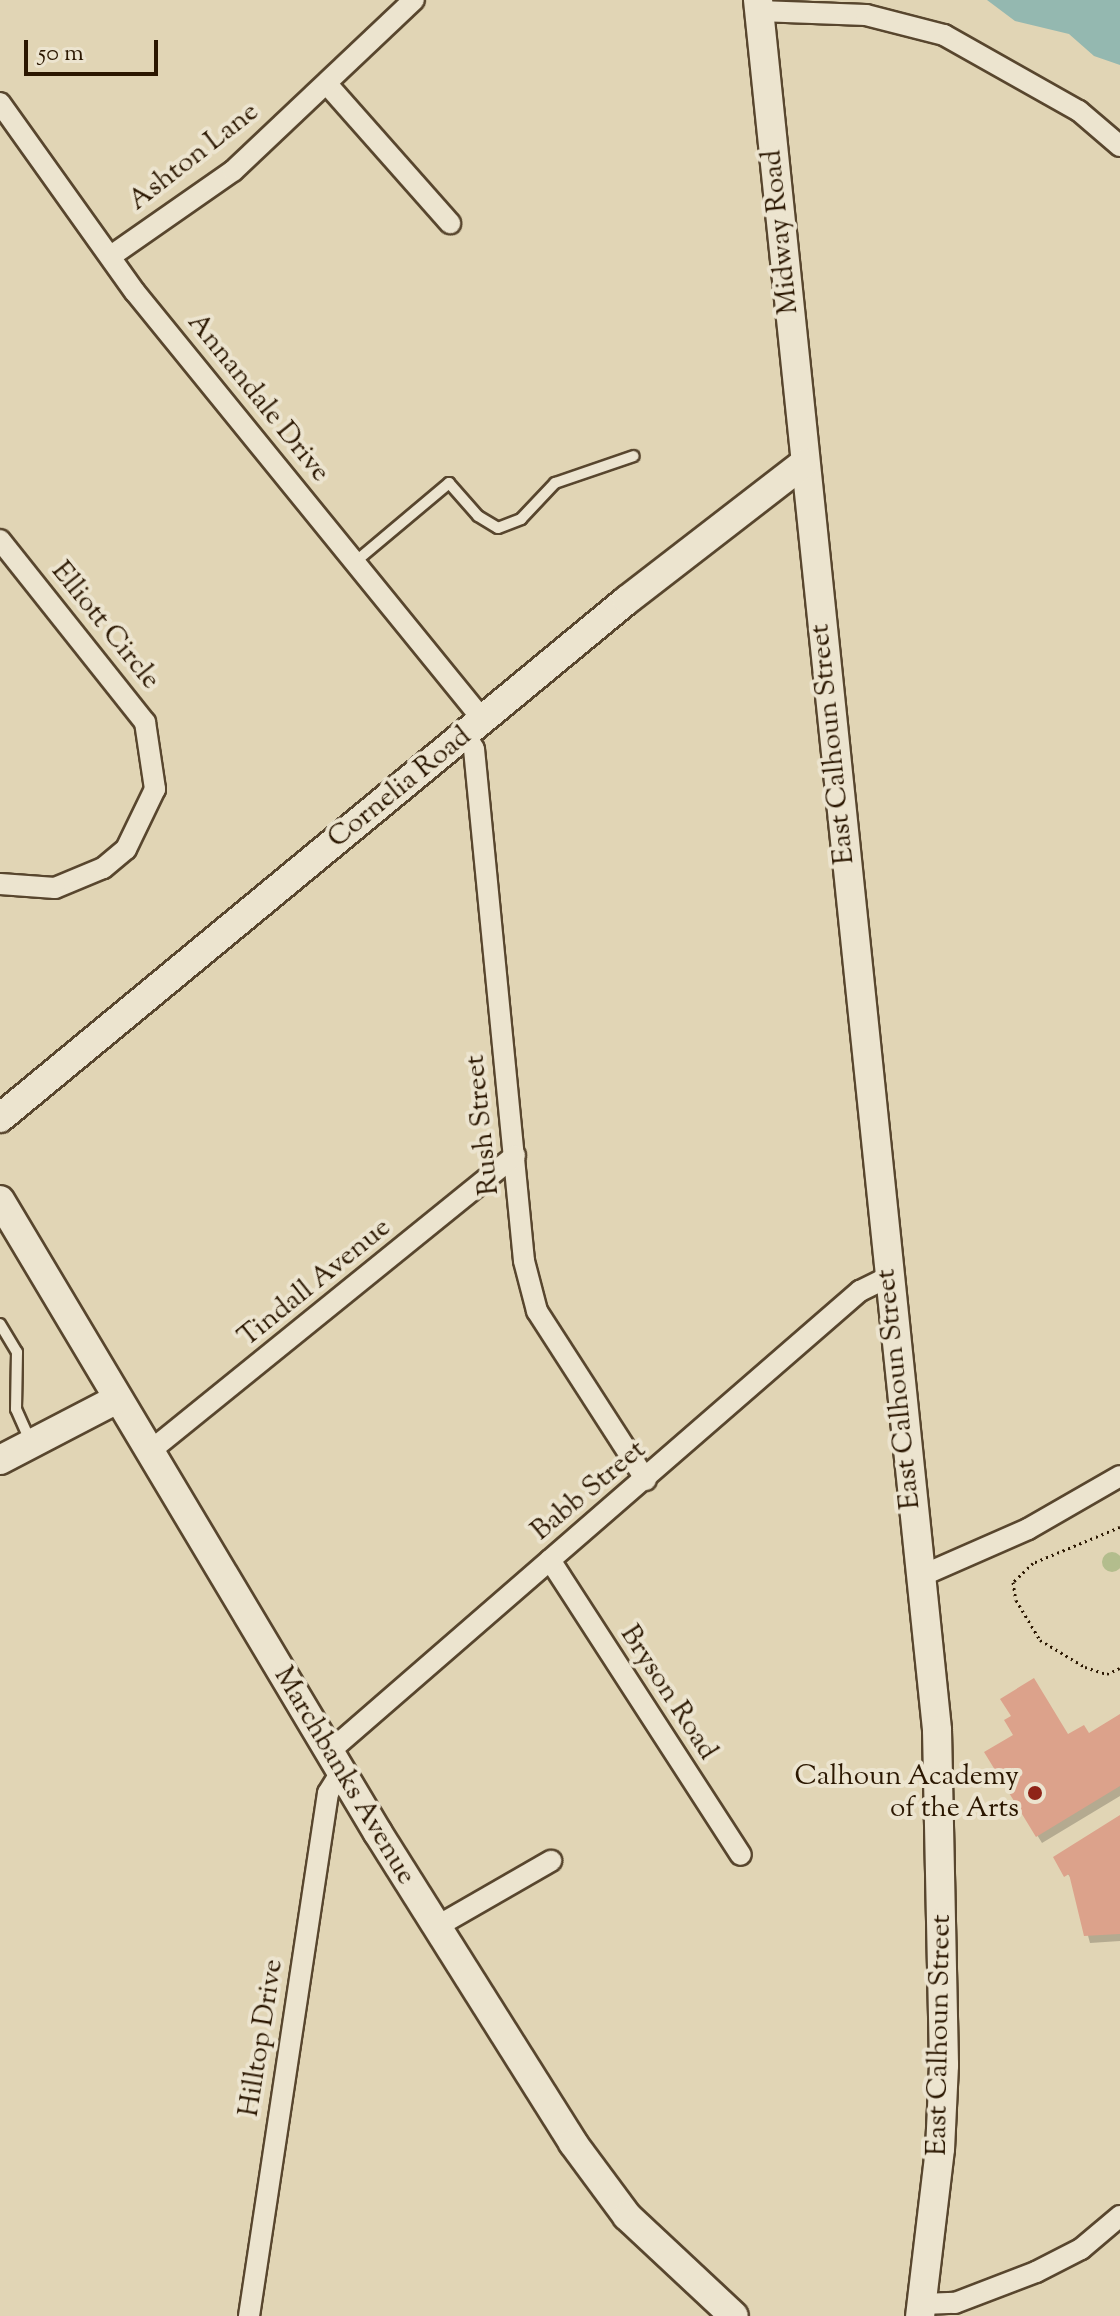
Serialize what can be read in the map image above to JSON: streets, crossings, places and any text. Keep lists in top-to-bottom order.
{
  "streets": {
    "street": [
      "Ashton Lane",
      "Midway Road",
      "Annandale Drive",
      "Elliott Circle",
      "East Calhoun Street",
      "Cornelia Road",
      "Rush Street",
      "Tindall Avenue",
      "Babb Street",
      "Bryson Road",
      "Marchbanks Avenue",
      "Hilltop Drive"
    ]
  },
  "crossings": [
    ["Ashton Lane", "Annandale Drive"],
    ["Midway Road", "East Calhoun Street"],
    ["Midway Road", "Cornelia Road"],
    ["Annandale Drive", "Cornelia Road"],
    ["Annandale Drive", "Rush Street"],
    ["East Calhoun Street", "Cornelia Road"],
    ["East Calhoun Street", "Babb Street"],
    ["Cornelia Road", "Rush Street"],
    ["Rush Street", "Tindall Avenue"],
    ["Rush Street", "Babb Street"],
    ["Tindall Avenue", "Marchbanks Avenue"],
    ["Babb Street", "Bryson Road"],
    ["Babb Street", "Marchbanks Avenue"],
    ["Babb Street", "Hilltop Drive"],
    ["Marchbanks Avenue", "Hilltop Drive"]
  ],
  "places": ["Calhoun Academy of the Arts"],
  "scale_bar": "50 m"
}
